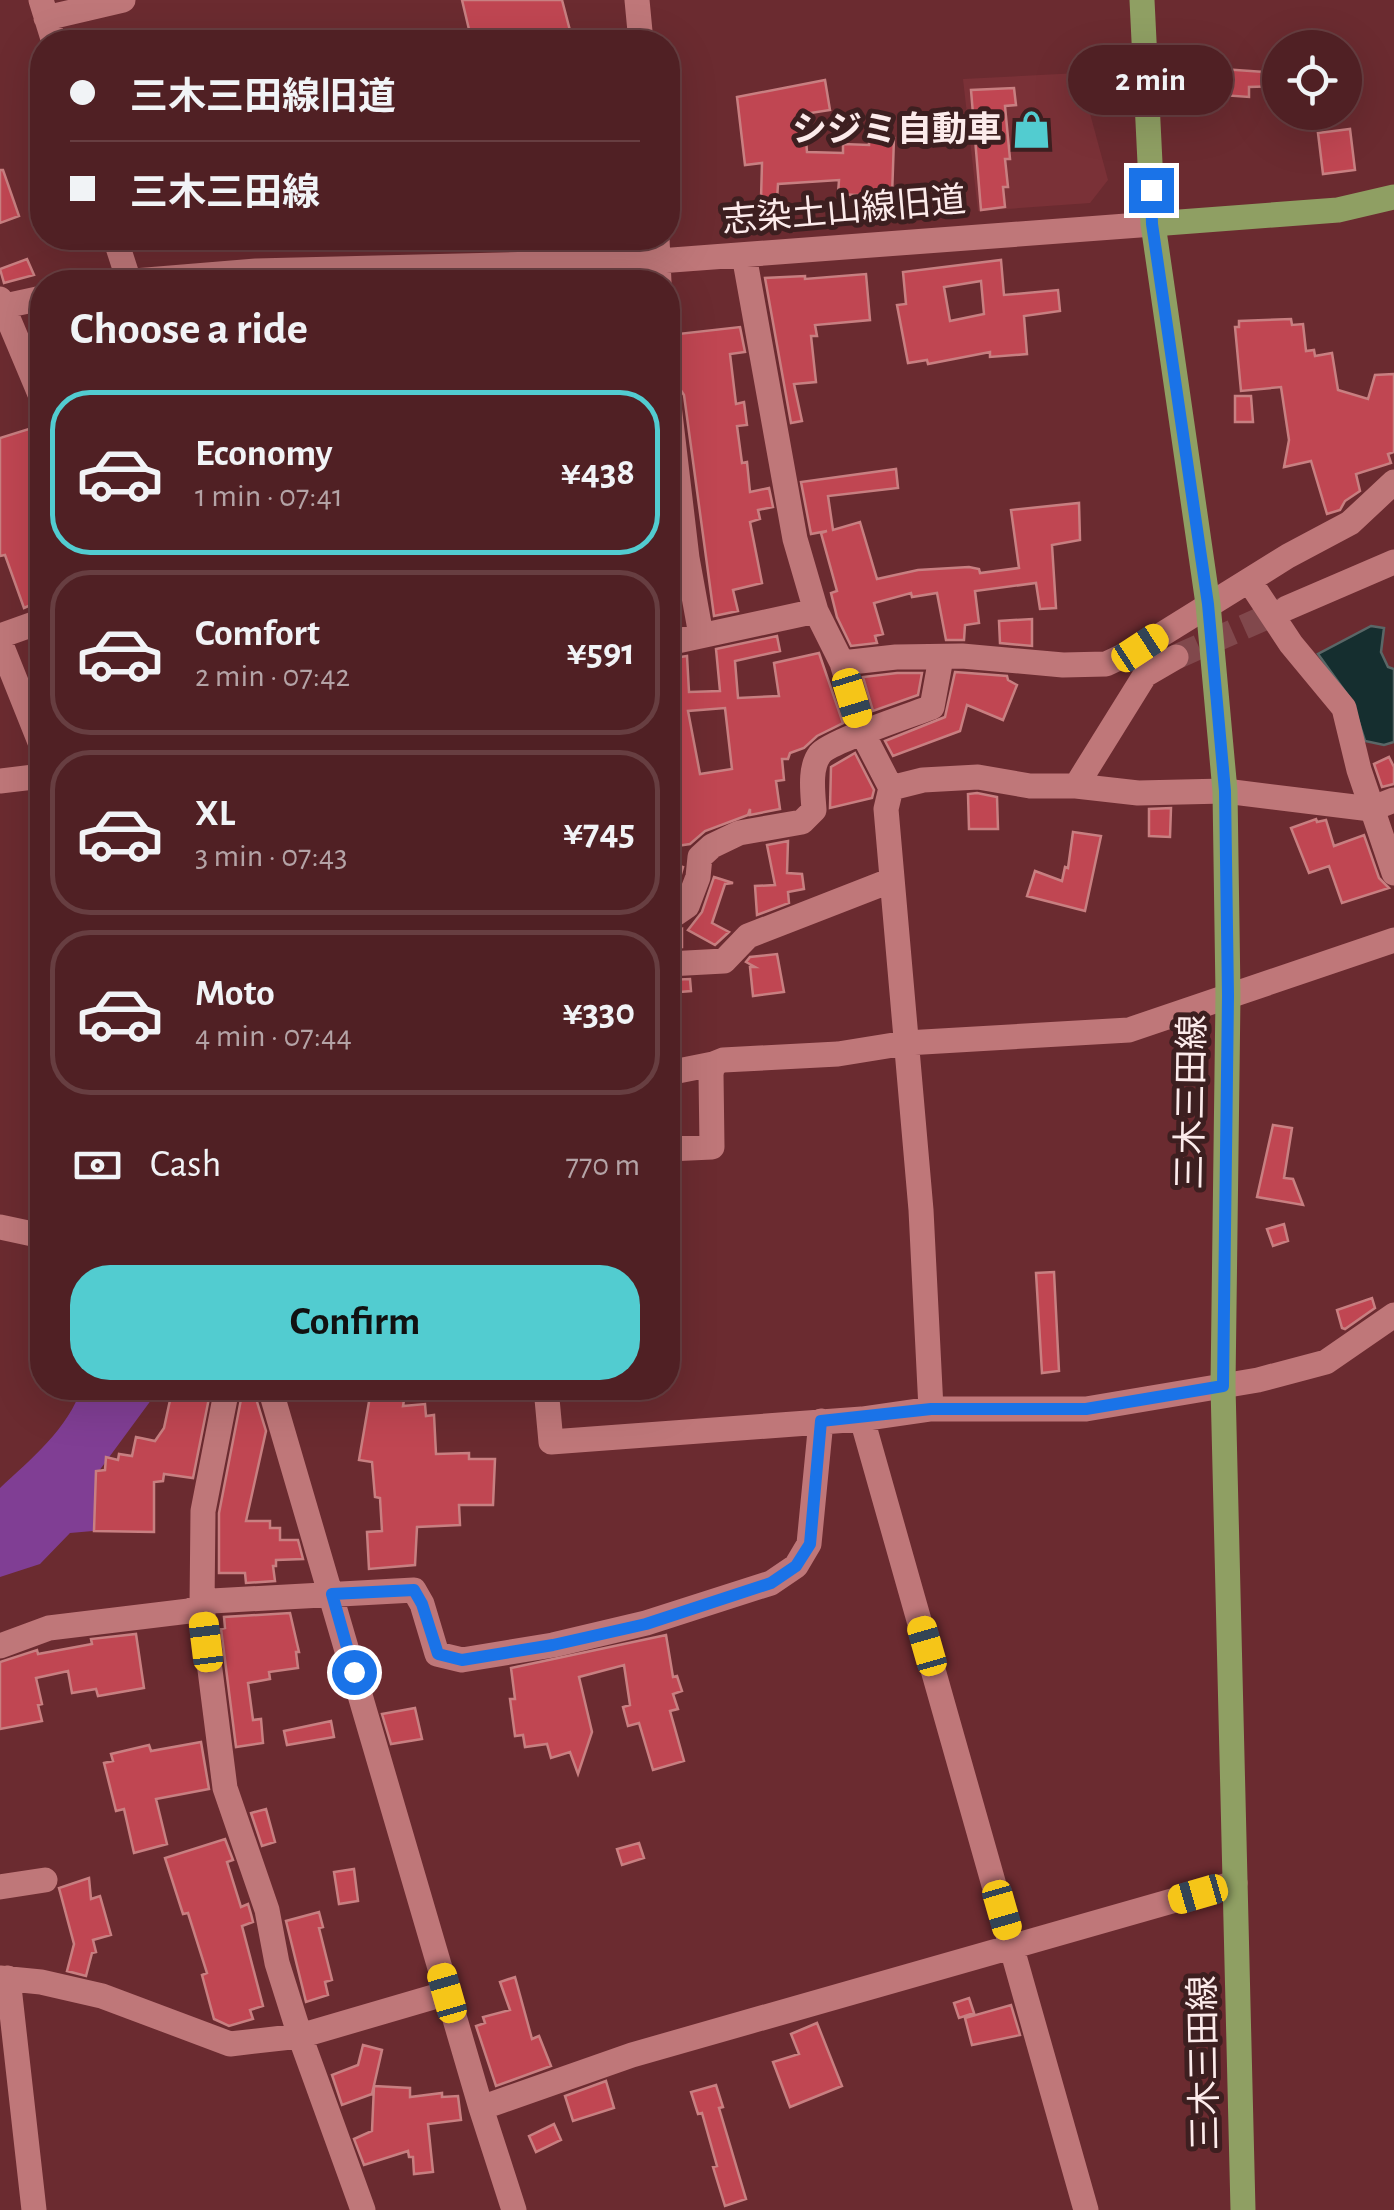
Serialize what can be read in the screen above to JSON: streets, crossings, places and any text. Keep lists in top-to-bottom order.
{
  "streets": {
    "main road": ["三木三田線"],
    "street": ["志染土山線旧道"]
  },
  "crossings": [
    ["志染土山線旧道", "三木三田線"]
  ],
  "places": {
    "shop": ["シジミ自動車"]
  },
  "page": {
    "banner": ["三木三田線旧道", "三木三田線"],
    "bubble": "2 min",
    "heading": "Choose a ride",
    "list": [
      {
        "name": "Economy",
        "note": "1 min · 07:41",
        "value": "¥438"
      },
      {
        "name": "Comfort",
        "note": "2 min · 07:42",
        "value": "¥591"
      },
      {
        "name": "XL",
        "note": "3 min · 07:43",
        "value": "¥745"
      },
      {
        "name": "Moto",
        "note": "4 min · 07:44",
        "value": "¥330"
      }
    ],
    "pay": ["Cash", "770 m"],
    "buttons": "Confirm"
  }
}
